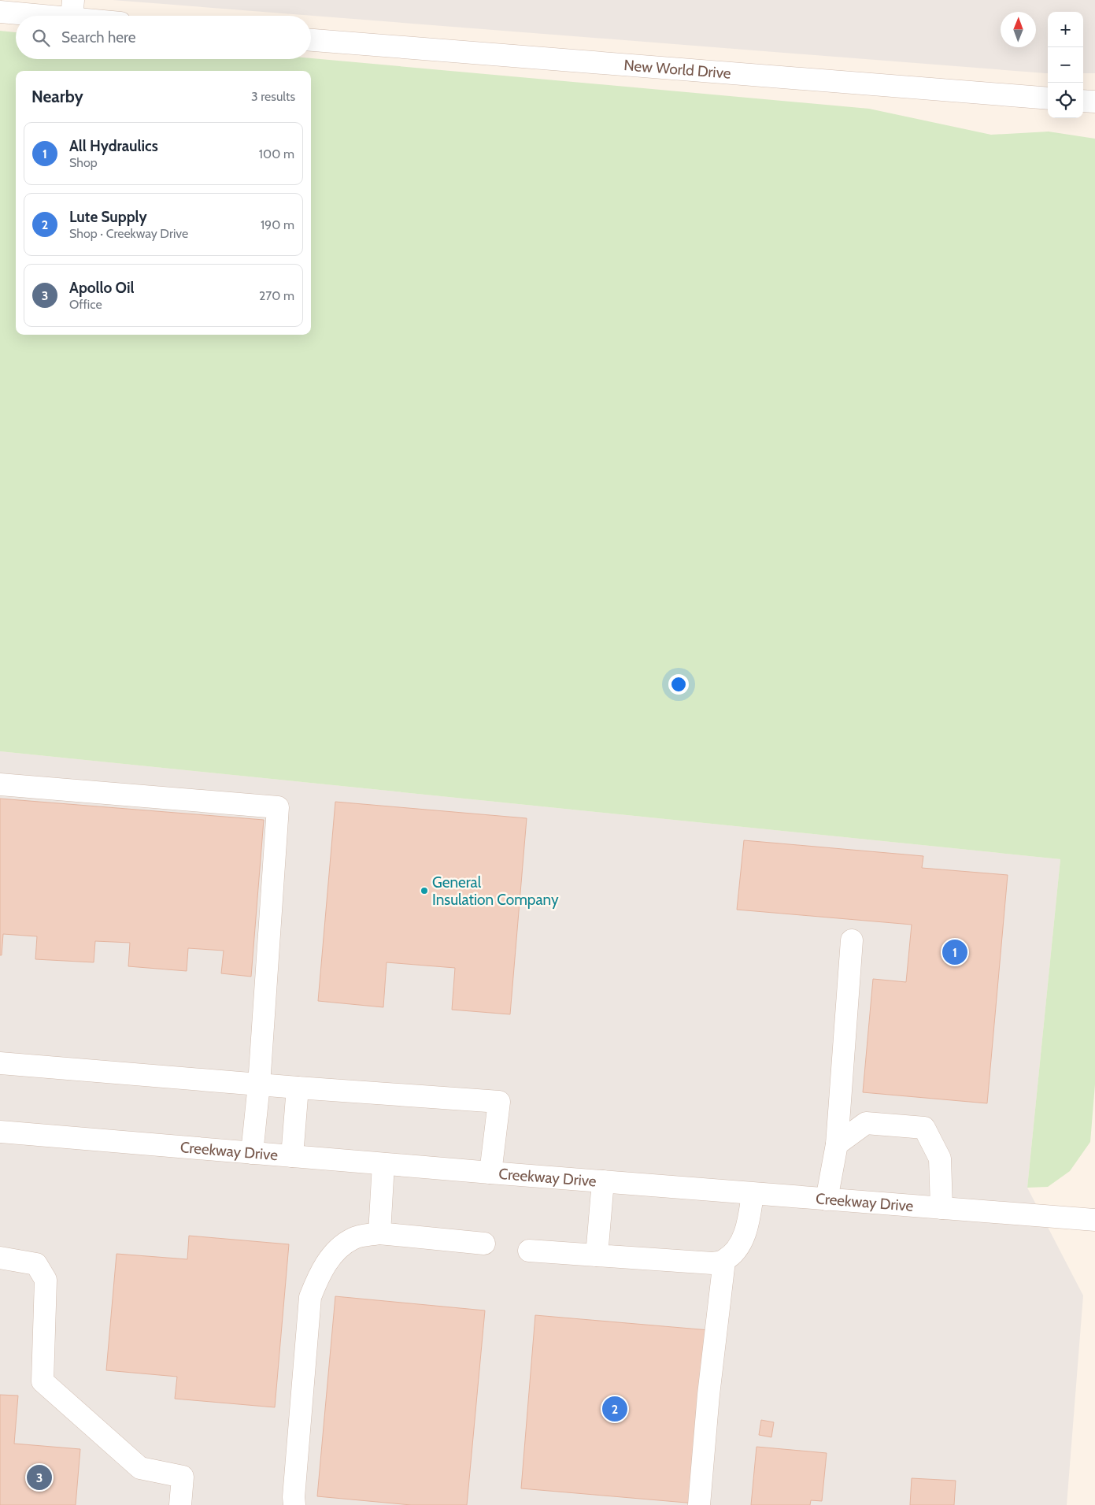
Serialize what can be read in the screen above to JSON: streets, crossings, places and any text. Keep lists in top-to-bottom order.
{
  "streets": {
    "street": ["New World Drive", "Creekway Drive"]
  },
  "places": ["General Insulation Company"],
  "north": "top",
  "page": {
    "map_buttons": ["+", "−"],
    "search": "Search here",
    "heading": ["Nearby", "3 results"],
    "list": [
      {
        "mark": "1",
        "name": "All Hydraulics",
        "note": "Shop",
        "value": "100 m"
      },
      {
        "mark": "2",
        "name": "Lute Supply",
        "note": "Shop · Creekway Drive",
        "value": "190 m"
      },
      {
        "mark": "3",
        "name": "Apollo Oil",
        "note": "Office",
        "value": "270 m"
      }
    ],
    "pins": ["1", "2", "3"]
  }
}
